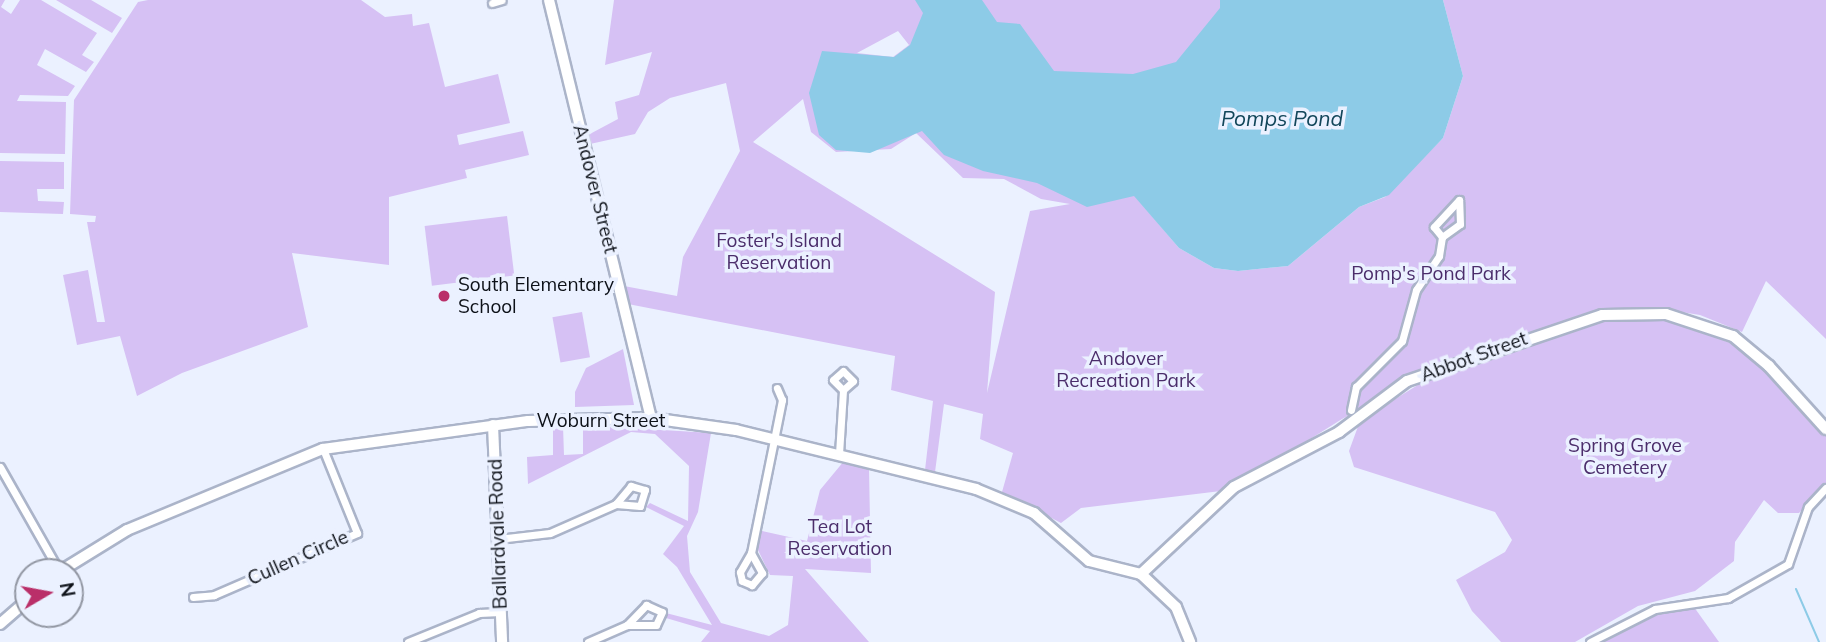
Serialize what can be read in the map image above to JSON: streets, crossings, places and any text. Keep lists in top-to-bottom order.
{
  "streets": {
    "street": [
      "Andover Street",
      "Abbot Street",
      "Woburn Street",
      "Ballardvale Road",
      "Cullen Circle"
    ]
  },
  "crossings": [
    ["Andover Street", "Woburn Street"],
    ["Abbot Street", "Woburn Street"],
    ["Woburn Street", "Ballardvale Road"],
    ["Woburn Street", "Cullen Circle"]
  ],
  "water": ["Pomps Pond"],
  "parks": [
    "Foster's Island Reservation",
    "Pomp's Pond Park",
    "Andover Recreation Park",
    "Spring Grove Cemetery",
    "Tea Lot Reservation"
  ],
  "places": ["South Elementary School"],
  "north": "right"
}
